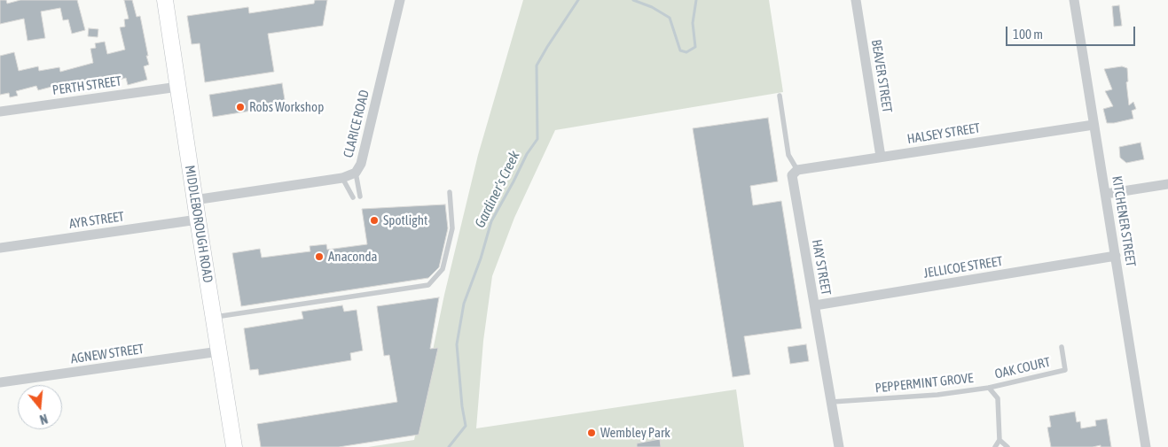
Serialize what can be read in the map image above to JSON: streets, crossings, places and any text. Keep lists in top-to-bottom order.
{
  "streets": {
    "main road": ["MIDDLEBOROUGH ROAD"],
    "street": [
      "BEAVER STREET",
      "PERTH STREET",
      "CLARICE ROAD",
      "HALSEY STREET",
      "AYR STREET",
      "KITCHENER STREET",
      "HAY STREET",
      "JELLICOE STREET",
      "AGNEW STREET"
    ],
    "lane": ["OAK COURT", "PEPPERMINT GROVE"]
  },
  "crossings": [
    ["BEAVER STREET", "HALSEY STREET"],
    ["PERTH STREET", "MIDDLEBOROUGH ROAD"],
    ["CLARICE ROAD", "MIDDLEBOROUGH ROAD"],
    ["HALSEY STREET", "KITCHENER STREET"],
    ["HALSEY STREET", "HAY STREET"],
    ["AYR STREET", "MIDDLEBOROUGH ROAD"],
    ["KITCHENER STREET", "JELLICOE STREET"],
    ["MIDDLEBOROUGH ROAD", "AGNEW STREET"],
    ["HAY STREET", "JELLICOE STREET"],
    ["HAY STREET", "PEPPERMINT GROVE"],
    ["OAK COURT", "PEPPERMINT GROVE"]
  ],
  "water": ["Gardiner's Creek"],
  "places": [
    "Robs Workshop",
    "Spotlight",
    "Anaconda",
    "Wembley Park"
  ],
  "scale_bar": "100 m",
  "north": "bottom"
}
